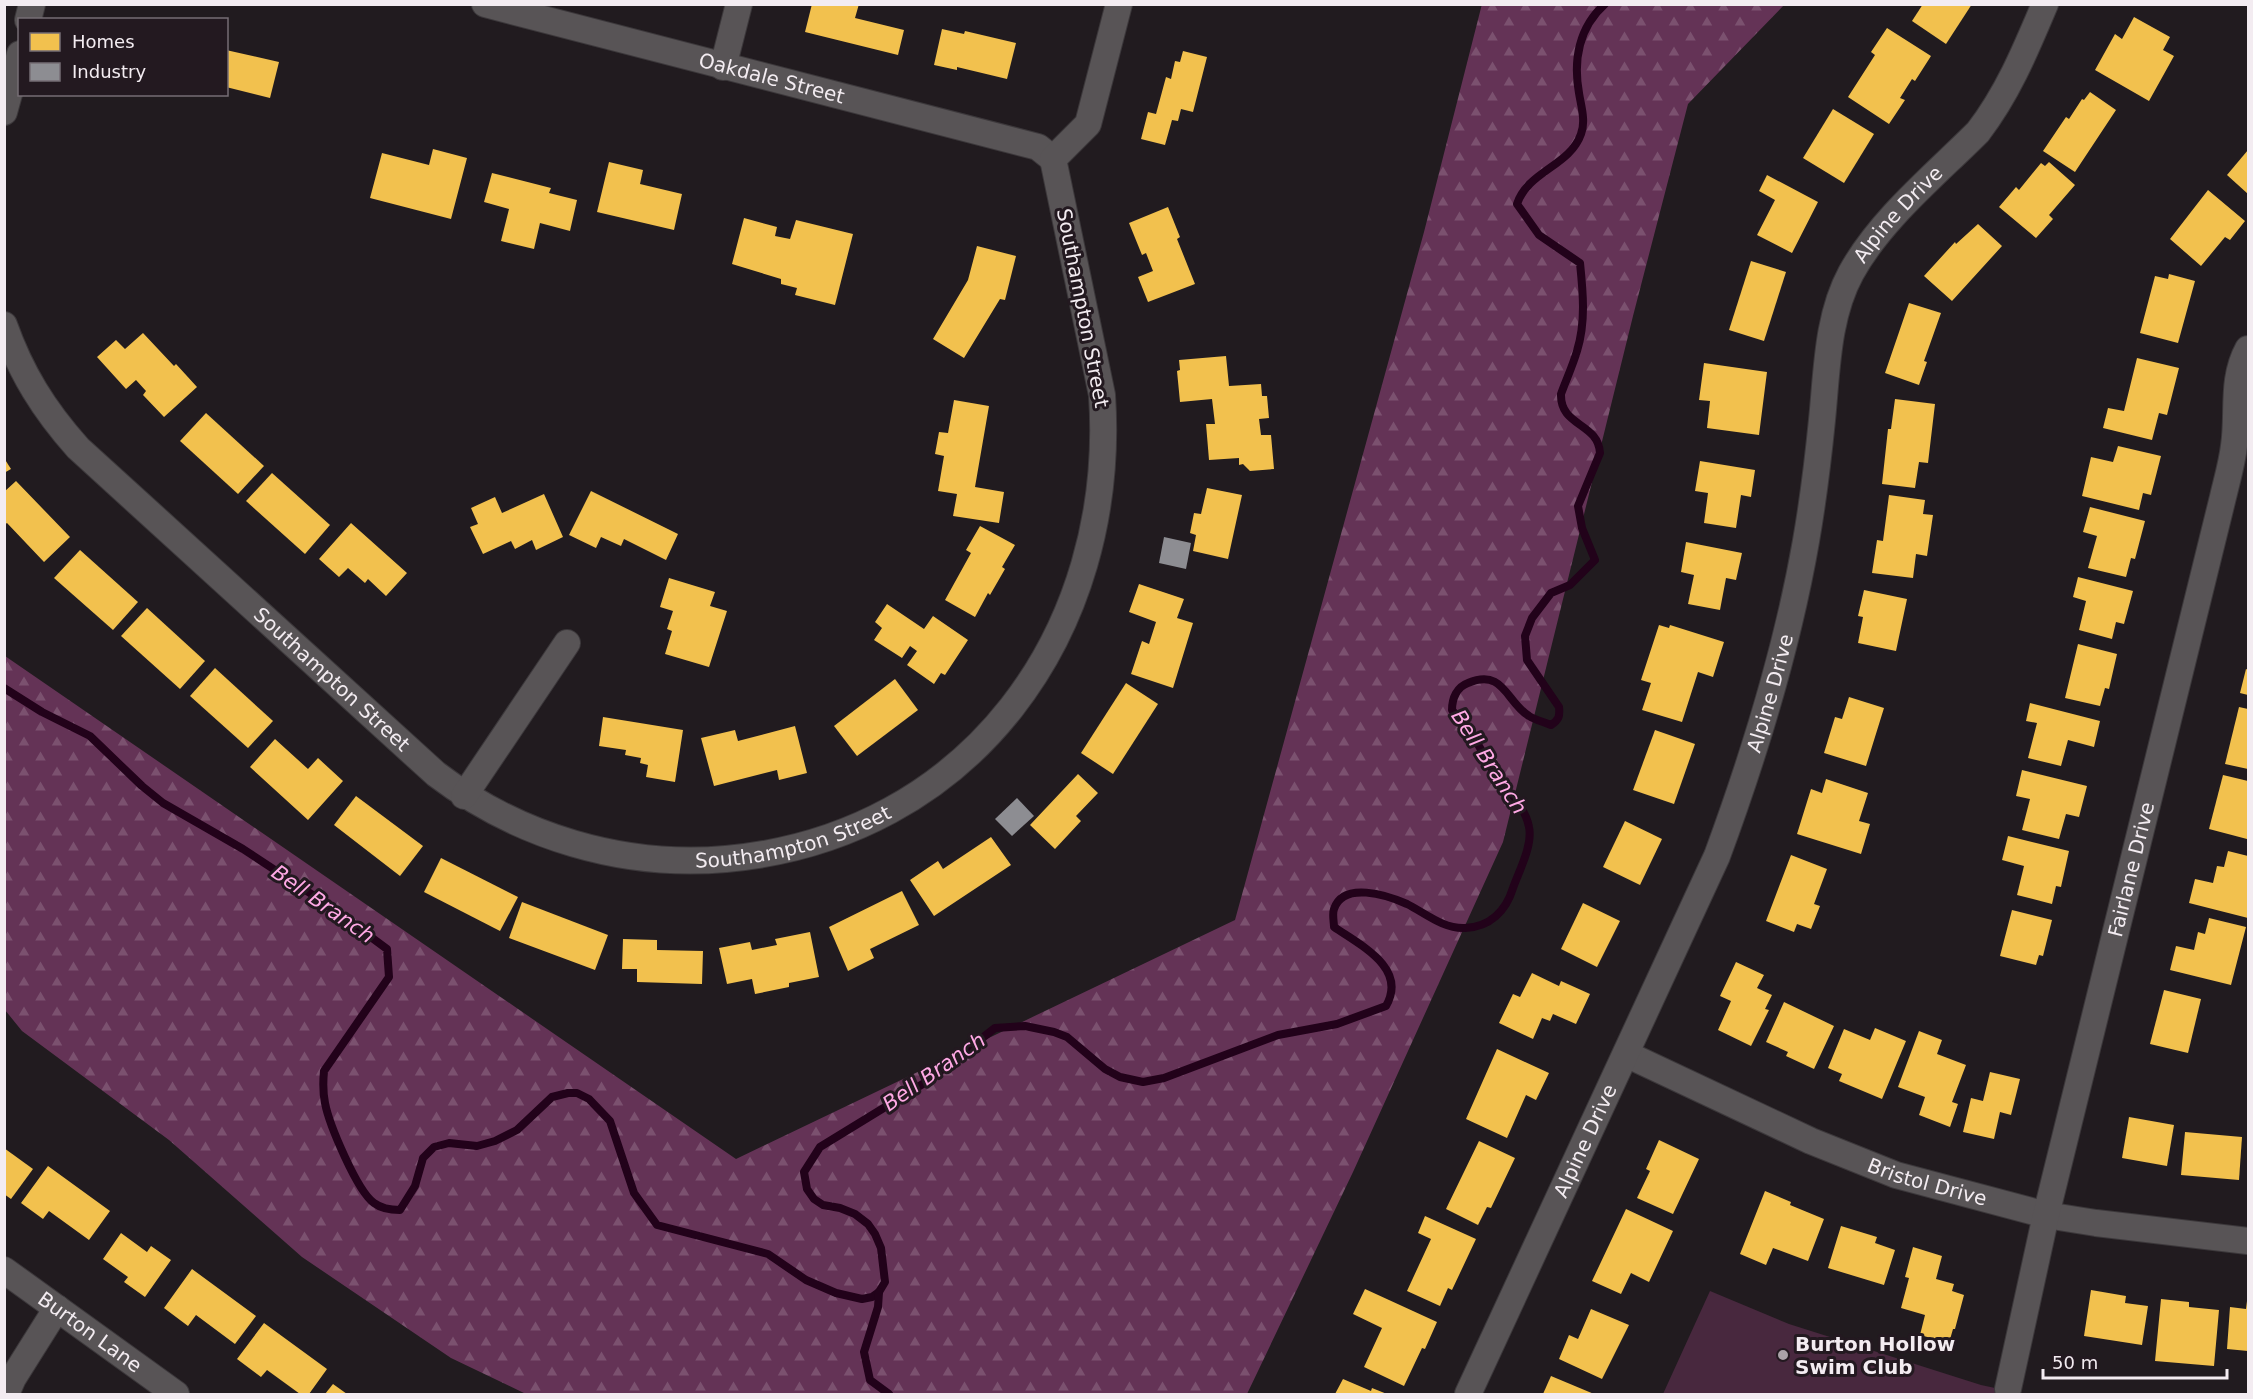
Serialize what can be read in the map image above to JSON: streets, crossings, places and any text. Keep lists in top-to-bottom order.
{
  "streets": {
    "street": [
      "Oakdale Street",
      "Alpine Drive",
      "Southampton Street",
      "Fairlane Drive",
      "Bristol Drive",
      "Burton Lane"
    ]
  },
  "crossings": [
    ["Oakdale Street", "Southampton Street"],
    ["Alpine Drive", "Bristol Drive"],
    ["Fairlane Drive", "Bristol Drive"]
  ],
  "water": ["Bell Branch"],
  "places": ["Burton Hollow Swim Club"],
  "legend": ["Homes", "Industry"],
  "scale_bar": "50 m"
}
